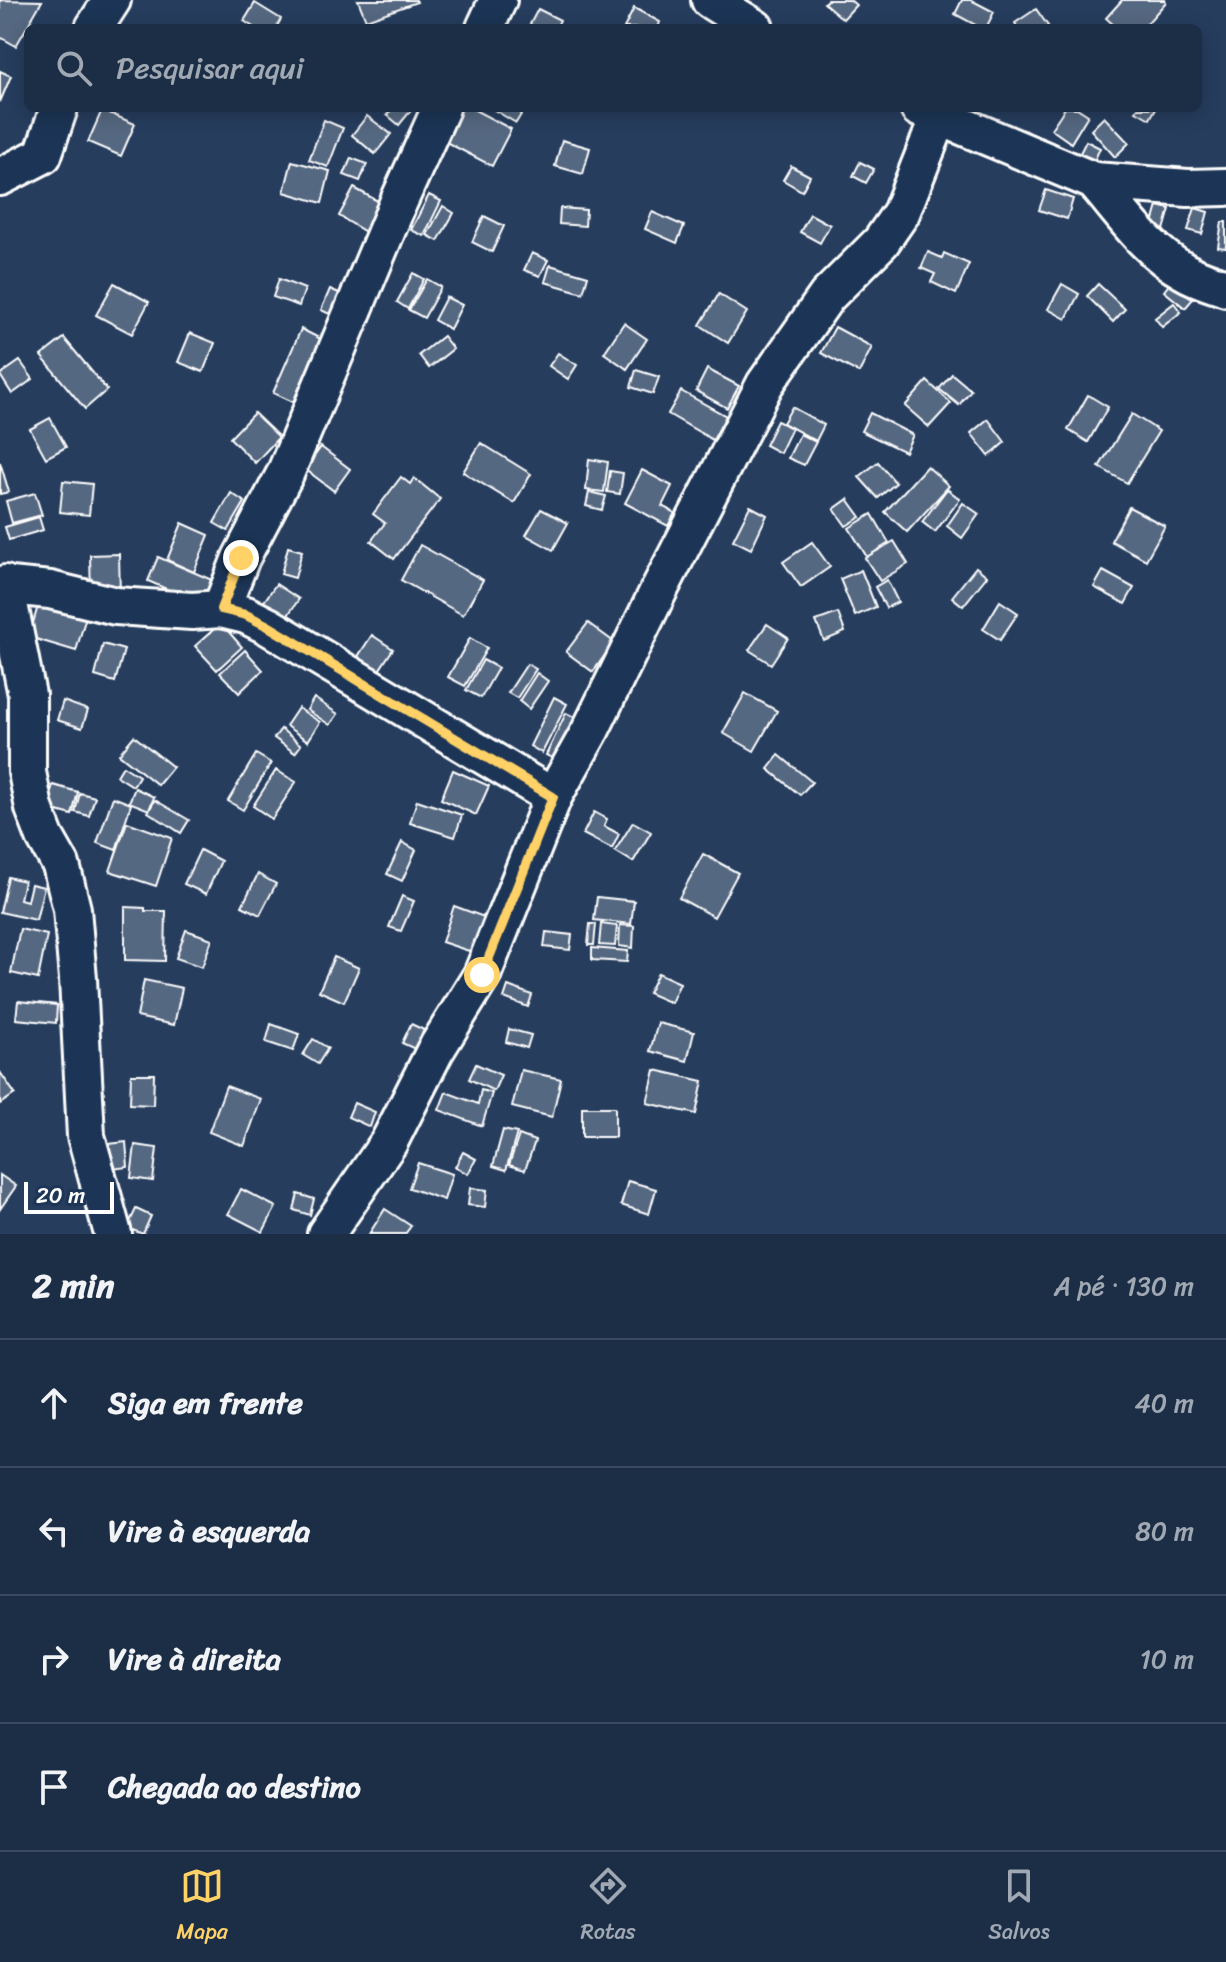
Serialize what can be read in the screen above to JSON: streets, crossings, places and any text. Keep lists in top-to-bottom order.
{
  "scale_bar": "20 m",
  "page": {
    "search": "Pesquisar aqui",
    "scale": "20 m",
    "heading": ["2 min", "A pé · 130 m"],
    "list": [
      ["Siga em frente", "40 m"],
      ["Vire à esquerda", "80 m"],
      ["Vire à direita", "10 m"],
      "Chegada ao destino"
    ],
    "nav": ["Mapa", "Rotas", "Salvos"]
  }
}
